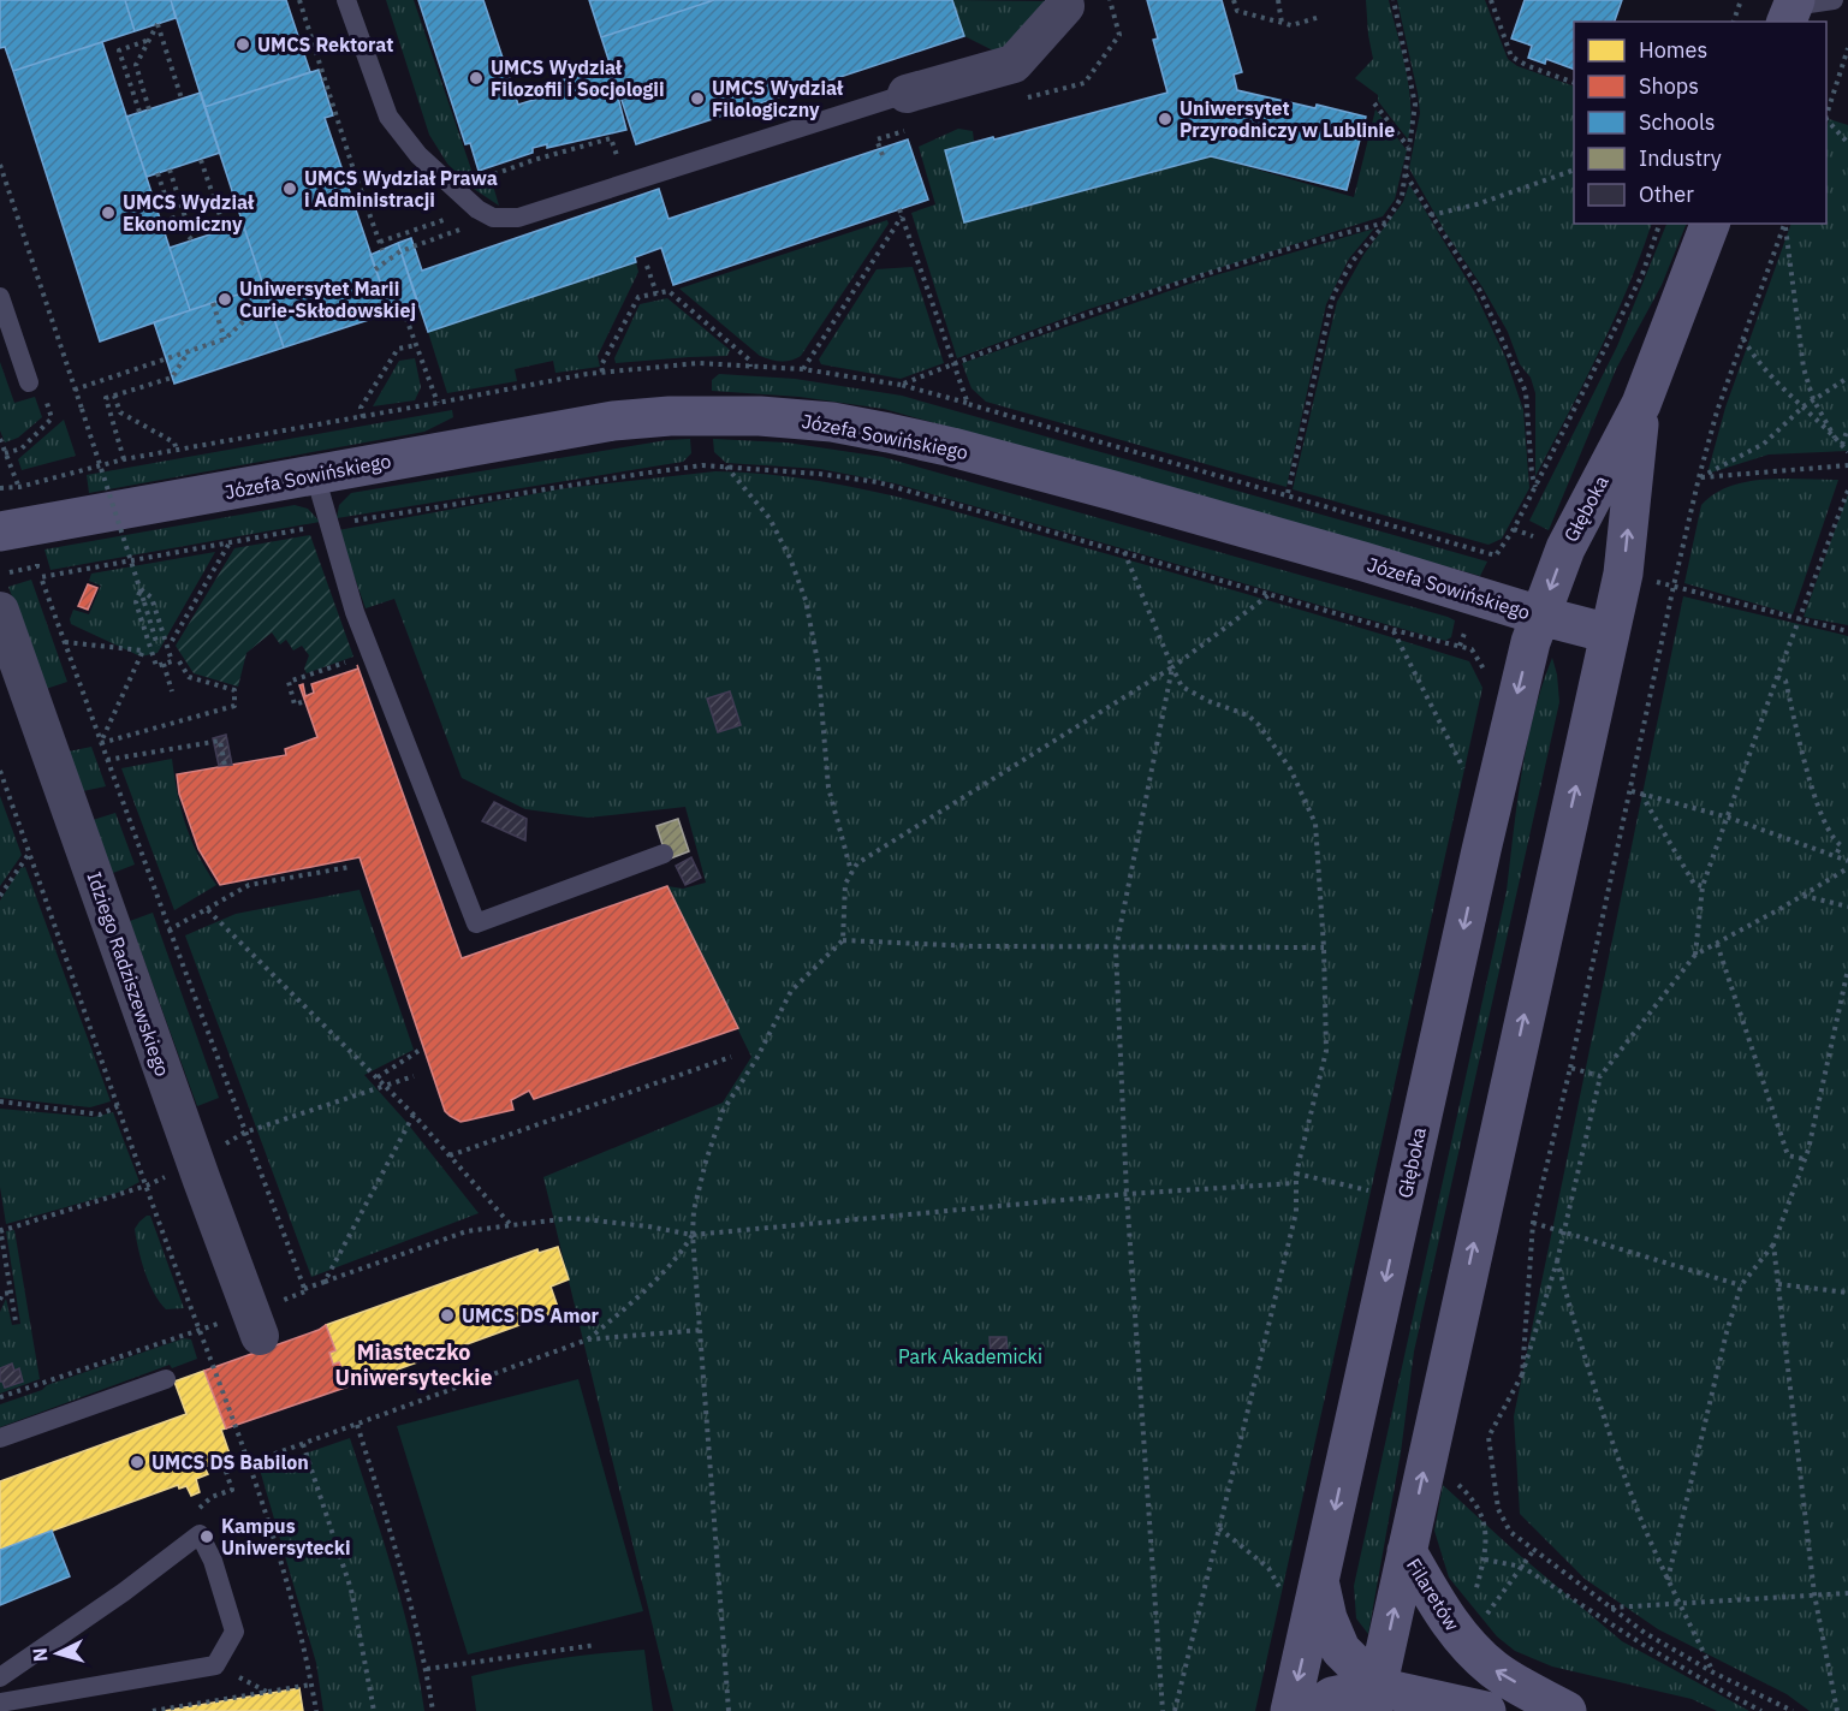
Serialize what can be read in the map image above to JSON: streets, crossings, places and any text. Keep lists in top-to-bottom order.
{
  "streets": {
    "main road": ["Józefa Sowińskiego", "Głęboka", "Filaretów"],
    "street": ["Idziego Radziszewskiego"]
  },
  "crossings": [
    ["Józefa Sowińskiego", "Głęboka"],
    ["Głęboka", "Filaretów"]
  ],
  "districts": ["Miasteczko Uniwersyteckie"],
  "parks": ["Park Akademicki"],
  "places": [
    "UMCS Rektorat",
    "UMCS Wydział Filozofii i Socjologii",
    "UMCS Wydział Filologiczny",
    "Uniwersytet Przyrodniczy w Lublinie",
    "UMCS Wydział Prawa i Administracji",
    "UMCS Wydział Ekonomiczny",
    "Uniwersytet Marii Curie-Skłodowskiej",
    "UMCS DS Amor",
    "UMCS DS Babilon",
    "Kampus Uniwersytecki"
  ],
  "legend": [
    "Homes",
    "Shops",
    "Schools",
    "Industry",
    "Other"
  ],
  "north": "left"
}
